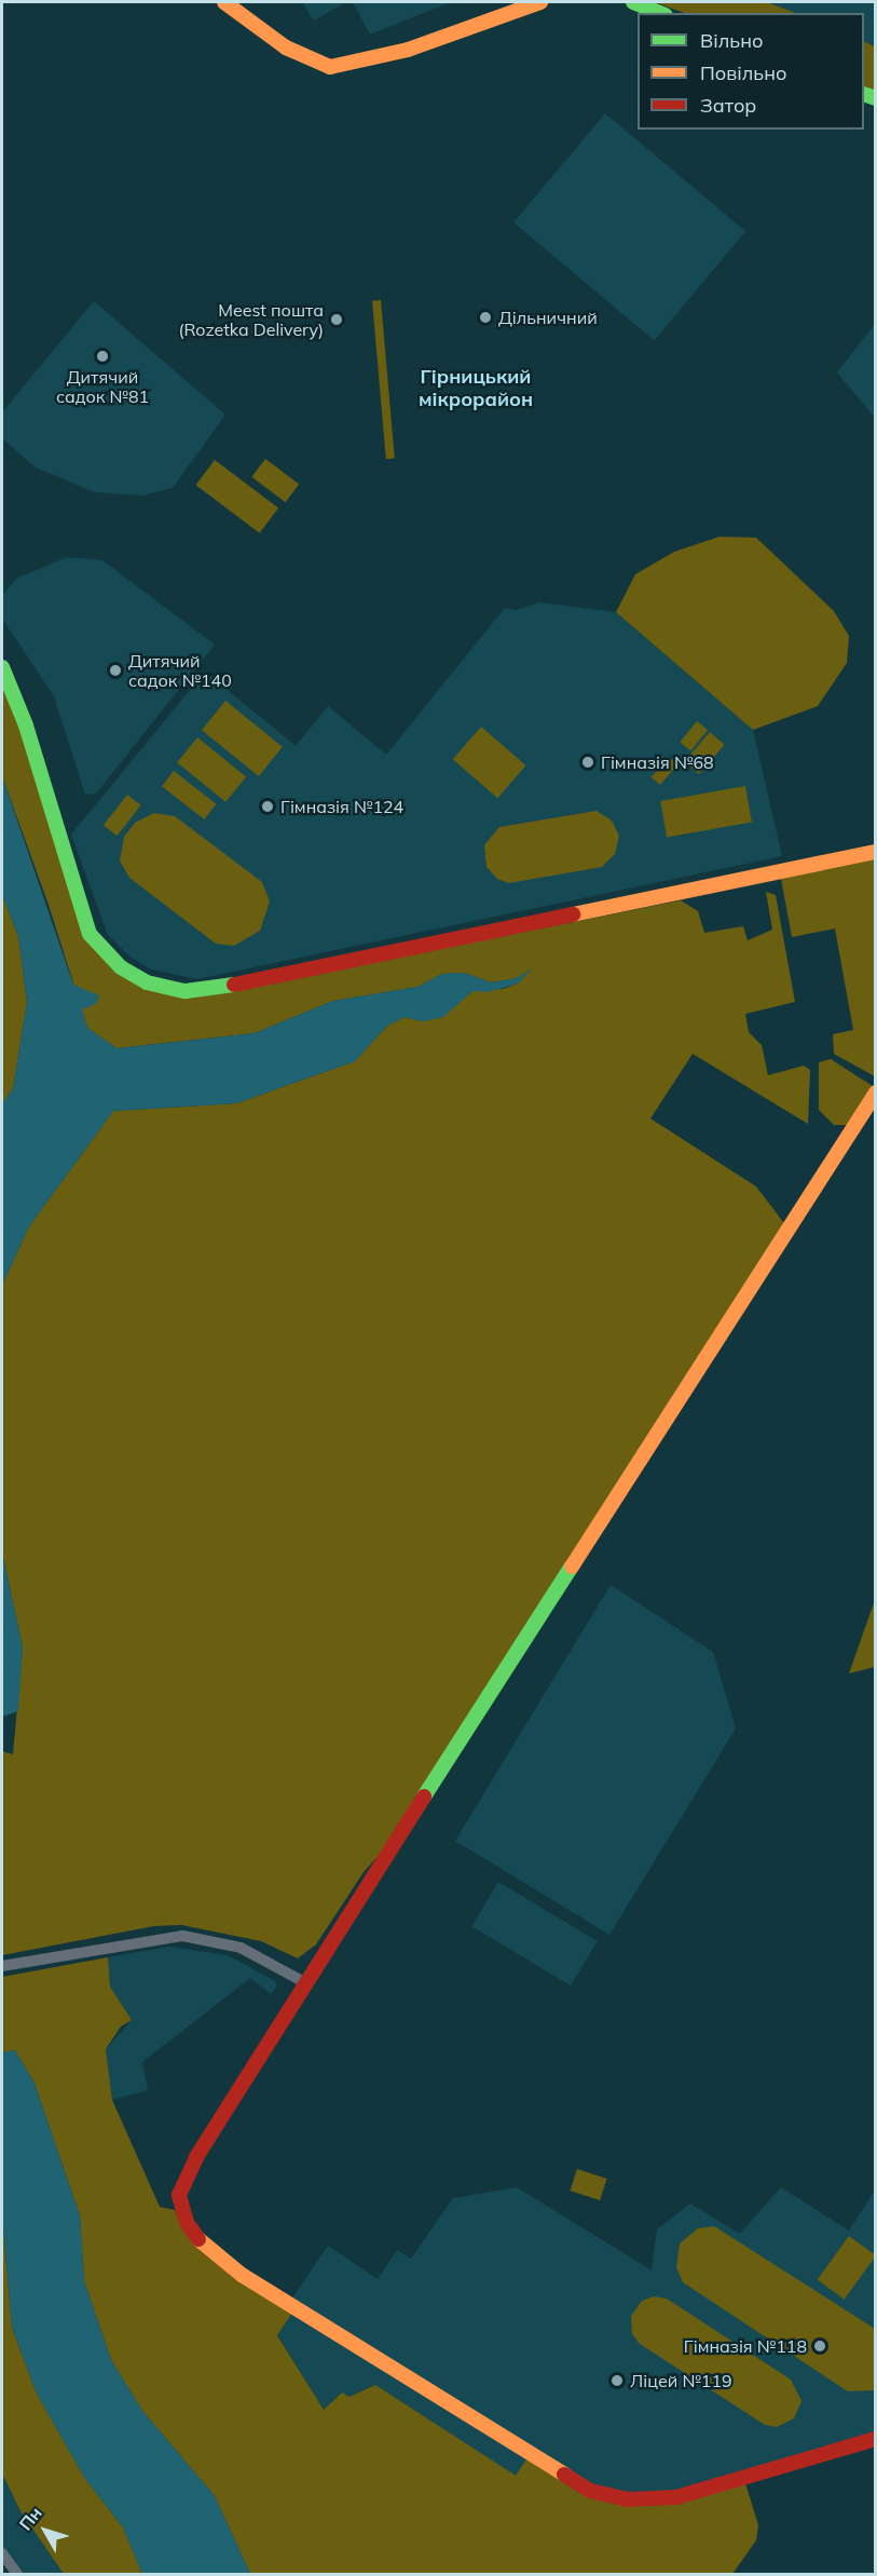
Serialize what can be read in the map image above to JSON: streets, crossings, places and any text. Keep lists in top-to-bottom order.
{
  "districts": ["Гірницький мікрорайон"],
  "places": [
    "Дільничний",
    "Meest пошта (Rozetka Delivery)",
    "Дитячий садок №81",
    "Дитячий садок №140",
    "Гімназія №68",
    "Гімназія №124",
    "Гімназія №118",
    "Ліцей №119"
  ],
  "legend": ["Вільно", "Повільно", "Затор"],
  "north": "top left"
}
